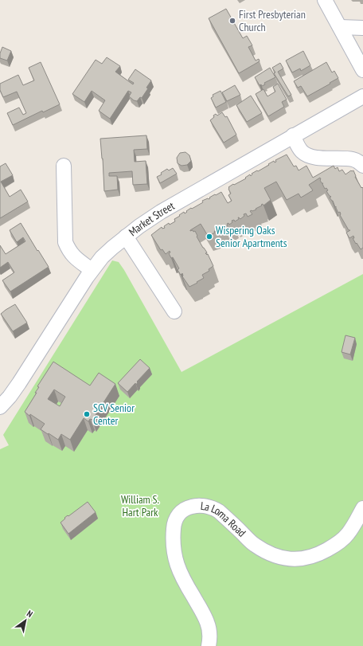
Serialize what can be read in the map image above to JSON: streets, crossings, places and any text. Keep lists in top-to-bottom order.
{
  "streets": {
    "street": ["Market Street", "La Loma Road"]
  },
  "parks": ["William S. Hart Park"],
  "places": ["First Presbyterian Church", "Wispering Oaks Senior Apartments", "SCV Senior Center"],
  "north": "top right"
}
